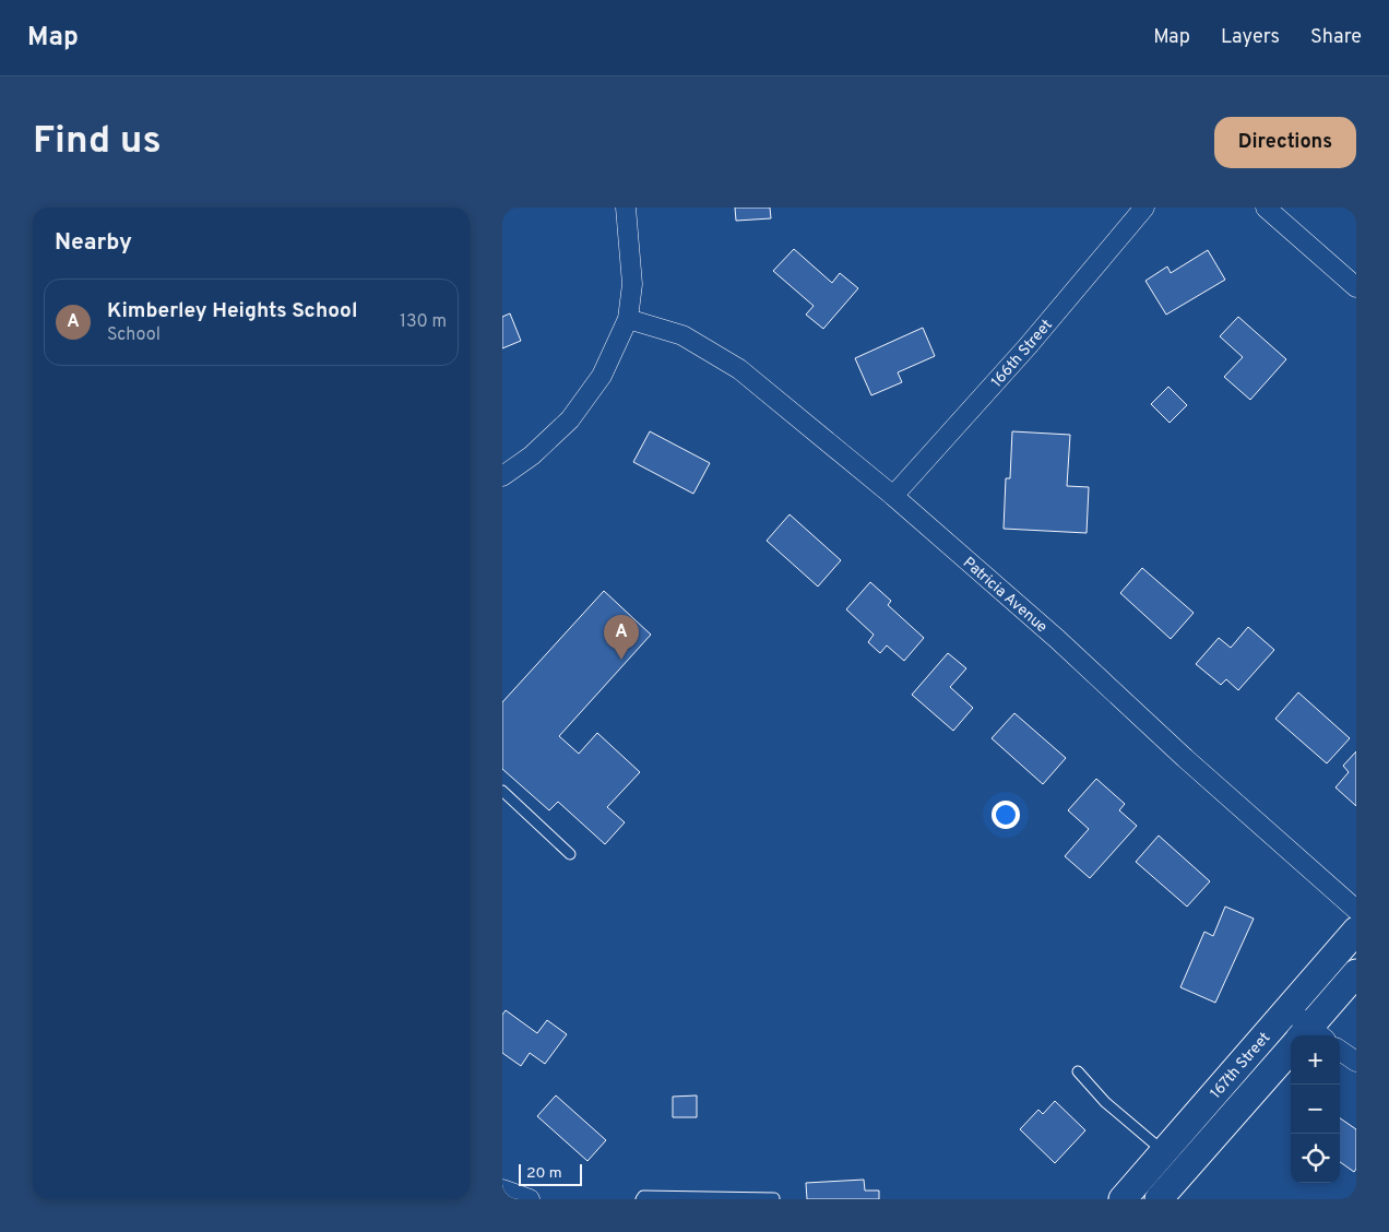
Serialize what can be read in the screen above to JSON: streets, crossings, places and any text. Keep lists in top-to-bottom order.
{
  "streets": {
    "main road": ["167th Street"],
    "street": ["166th Street", "Patricia Avenue"]
  },
  "crossings": [
    ["166th Street", "Patricia Avenue"]
  ],
  "scale_bar": "20 m",
  "page": {
    "header": "Map",
    "nav": ["Map", "Layers", "Share"],
    "buttons": "Directions",
    "title": "Find us",
    "heading": "Nearby",
    "list": [
      {
        "mark": "A",
        "name": "Kimberley Heights School",
        "note": "School",
        "value": "130 m"
      }
    ],
    "pins": "A",
    "map_buttons": ["+", "−"],
    "scale": "20 m"
  }
}
